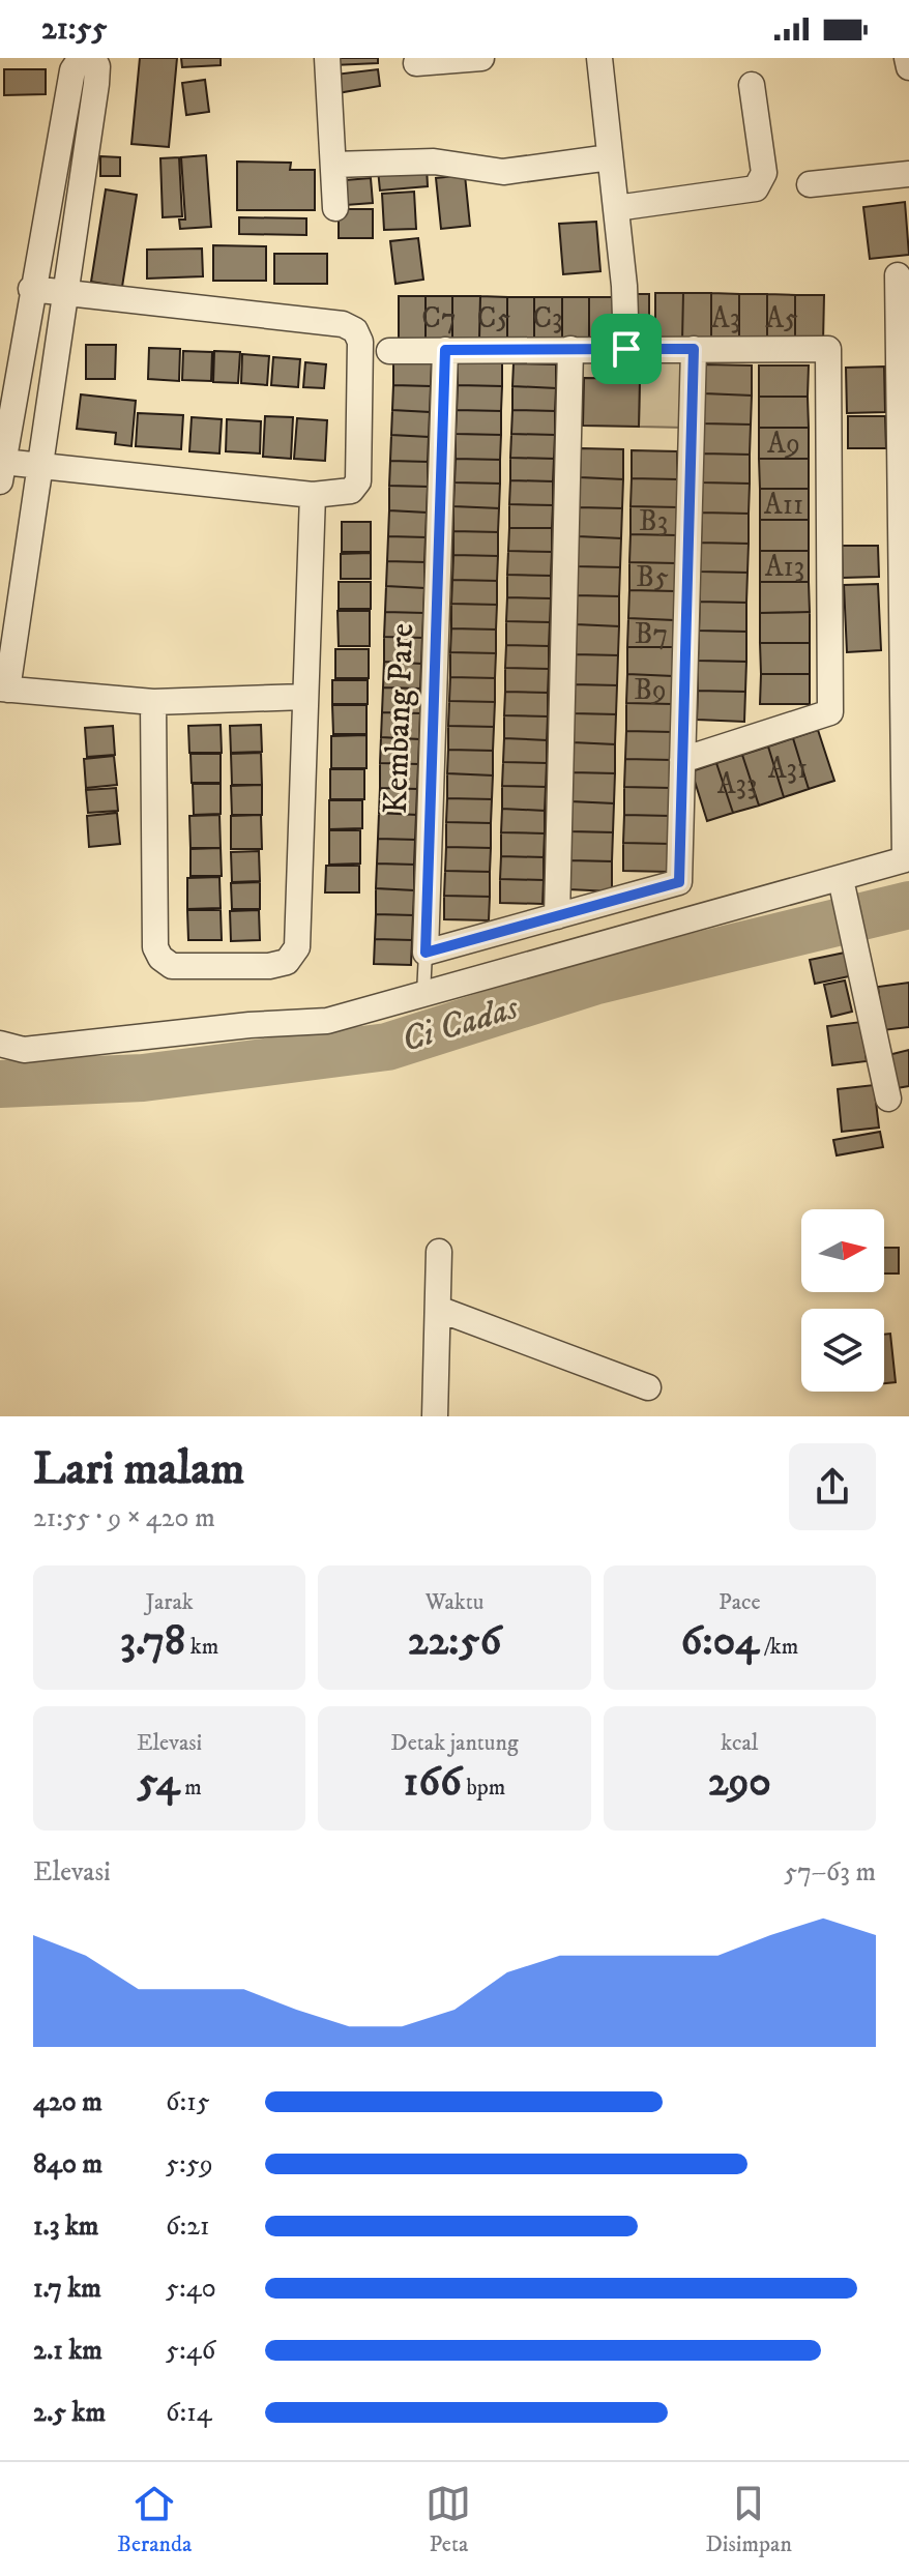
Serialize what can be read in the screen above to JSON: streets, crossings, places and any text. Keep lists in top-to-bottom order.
{
  "streets": {
    "street": ["Kembang Pare"]
  },
  "water": ["Ci Cadas"],
  "house_numbers": [
    "C7",
    "C5",
    "C3",
    "A3",
    "A5",
    "A9",
    "A11",
    "B3",
    "A13",
    "B5",
    "B7",
    "B9",
    "A31",
    "A33"
  ],
  "north": "right",
  "page": {
    "status": "21:55",
    "heading": ["Lari malam", "21:55 · 9 × 420 m"],
    "stats": [
      ["Jarak", "3.78 km"],
      ["Waktu", "22:56"],
      ["Pace", "6:04 /km"],
      ["Elevasi", "54 m"],
      ["Detak jantung", "166 bpm"],
      ["kcal", "290"]
    ],
    "chart": ["Elevasi", "57–63 m"],
    "list": [
      {
        "name": "420 m",
        "note": "6:15"
      },
      {
        "name": "840 m",
        "note": "5:59"
      },
      {
        "name": "1.3 km",
        "note": "6:21"
      },
      {
        "name": "1.7 km",
        "note": "5:40"
      },
      {
        "name": "2.1 km",
        "note": "5:46"
      },
      {
        "name": "2.5 km",
        "note": "6:14"
      }
    ],
    "tabs": ["Beranda", "Peta", "Disimpan"]
  }
}
